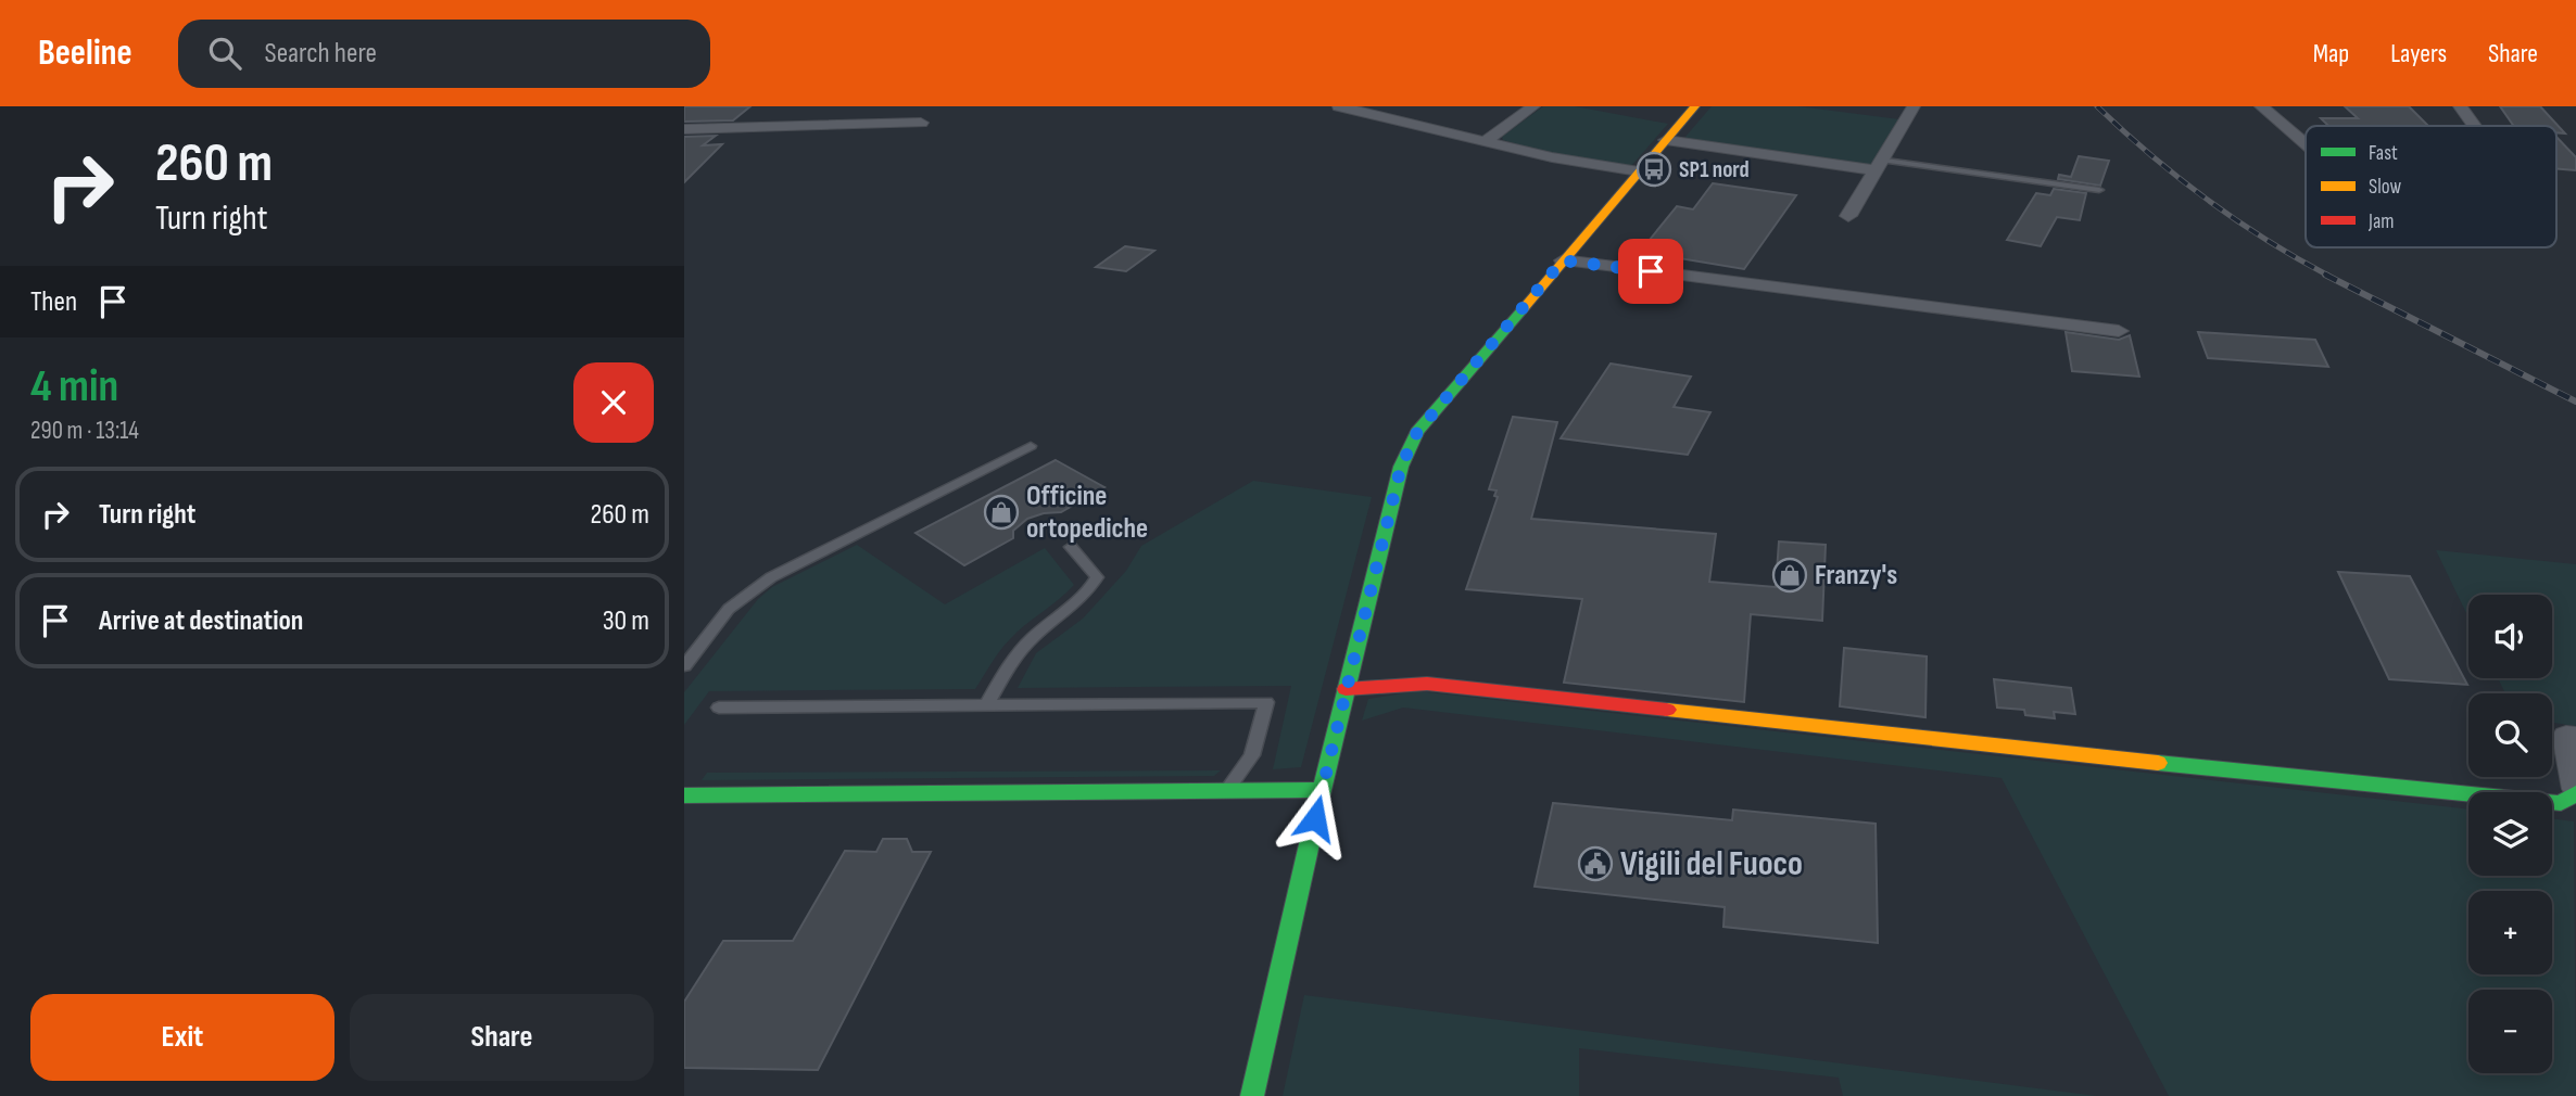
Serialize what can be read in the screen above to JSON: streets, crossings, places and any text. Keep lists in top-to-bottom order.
{
  "places": {
    "bus stop": ["SP1 nord"],
    "shop": ["Officine ortopediche", "Franzy's"],
    "public building": ["Vigili del Fuoco"]
  },
  "legend": ["Fast", "Slow", "Jam"],
  "page": {
    "header": "Beeline",
    "search": "Search here",
    "nav": ["Map", "Layers", "Share"],
    "turn": ["260 m", "Turn right"],
    "then": "Then",
    "heading": ["4 min", "290 m · 13:14"],
    "list": [
      {
        "name": "Turn right",
        "value": "260 m"
      },
      {
        "name": "Arrive at destination",
        "value": "30 m"
      }
    ],
    "map_buttons": ["+", "−"],
    "buttons": ["Exit", "Share"]
  }
}
